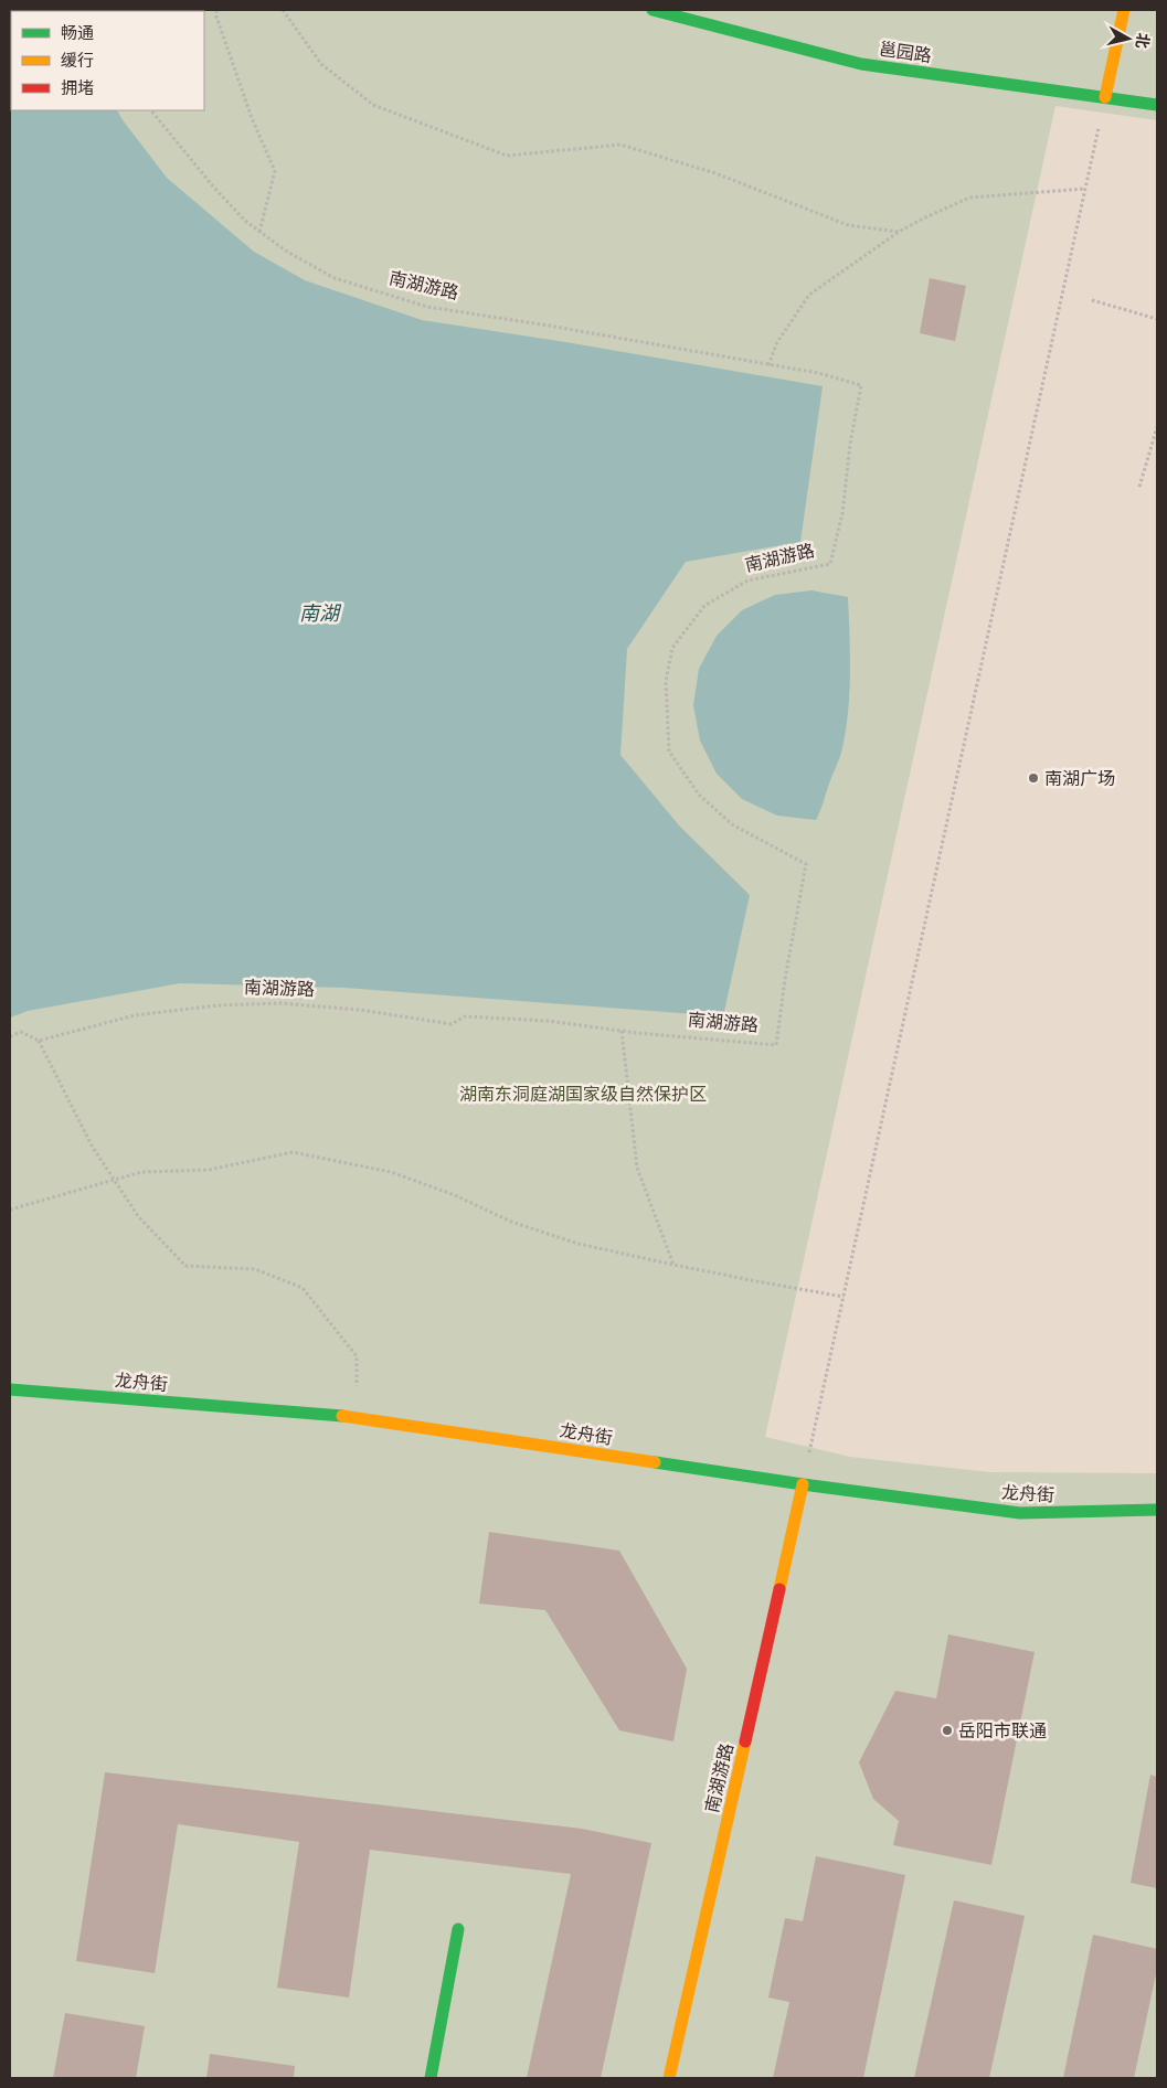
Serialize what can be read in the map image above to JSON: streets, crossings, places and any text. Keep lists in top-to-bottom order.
{
  "streets": {
    "street": ["邕园路", "南湖游路", "龙舟街"]
  },
  "crossings": [
    ["南湖游路", "龙舟街"]
  ],
  "water": ["南湖"],
  "parks": ["湖南东洞庭湖国家级自然保护区"],
  "places": ["南湖广场", "岳阳市联通"],
  "legend": ["畅通", "缓行", "拥堵"],
  "north": "right"
}
